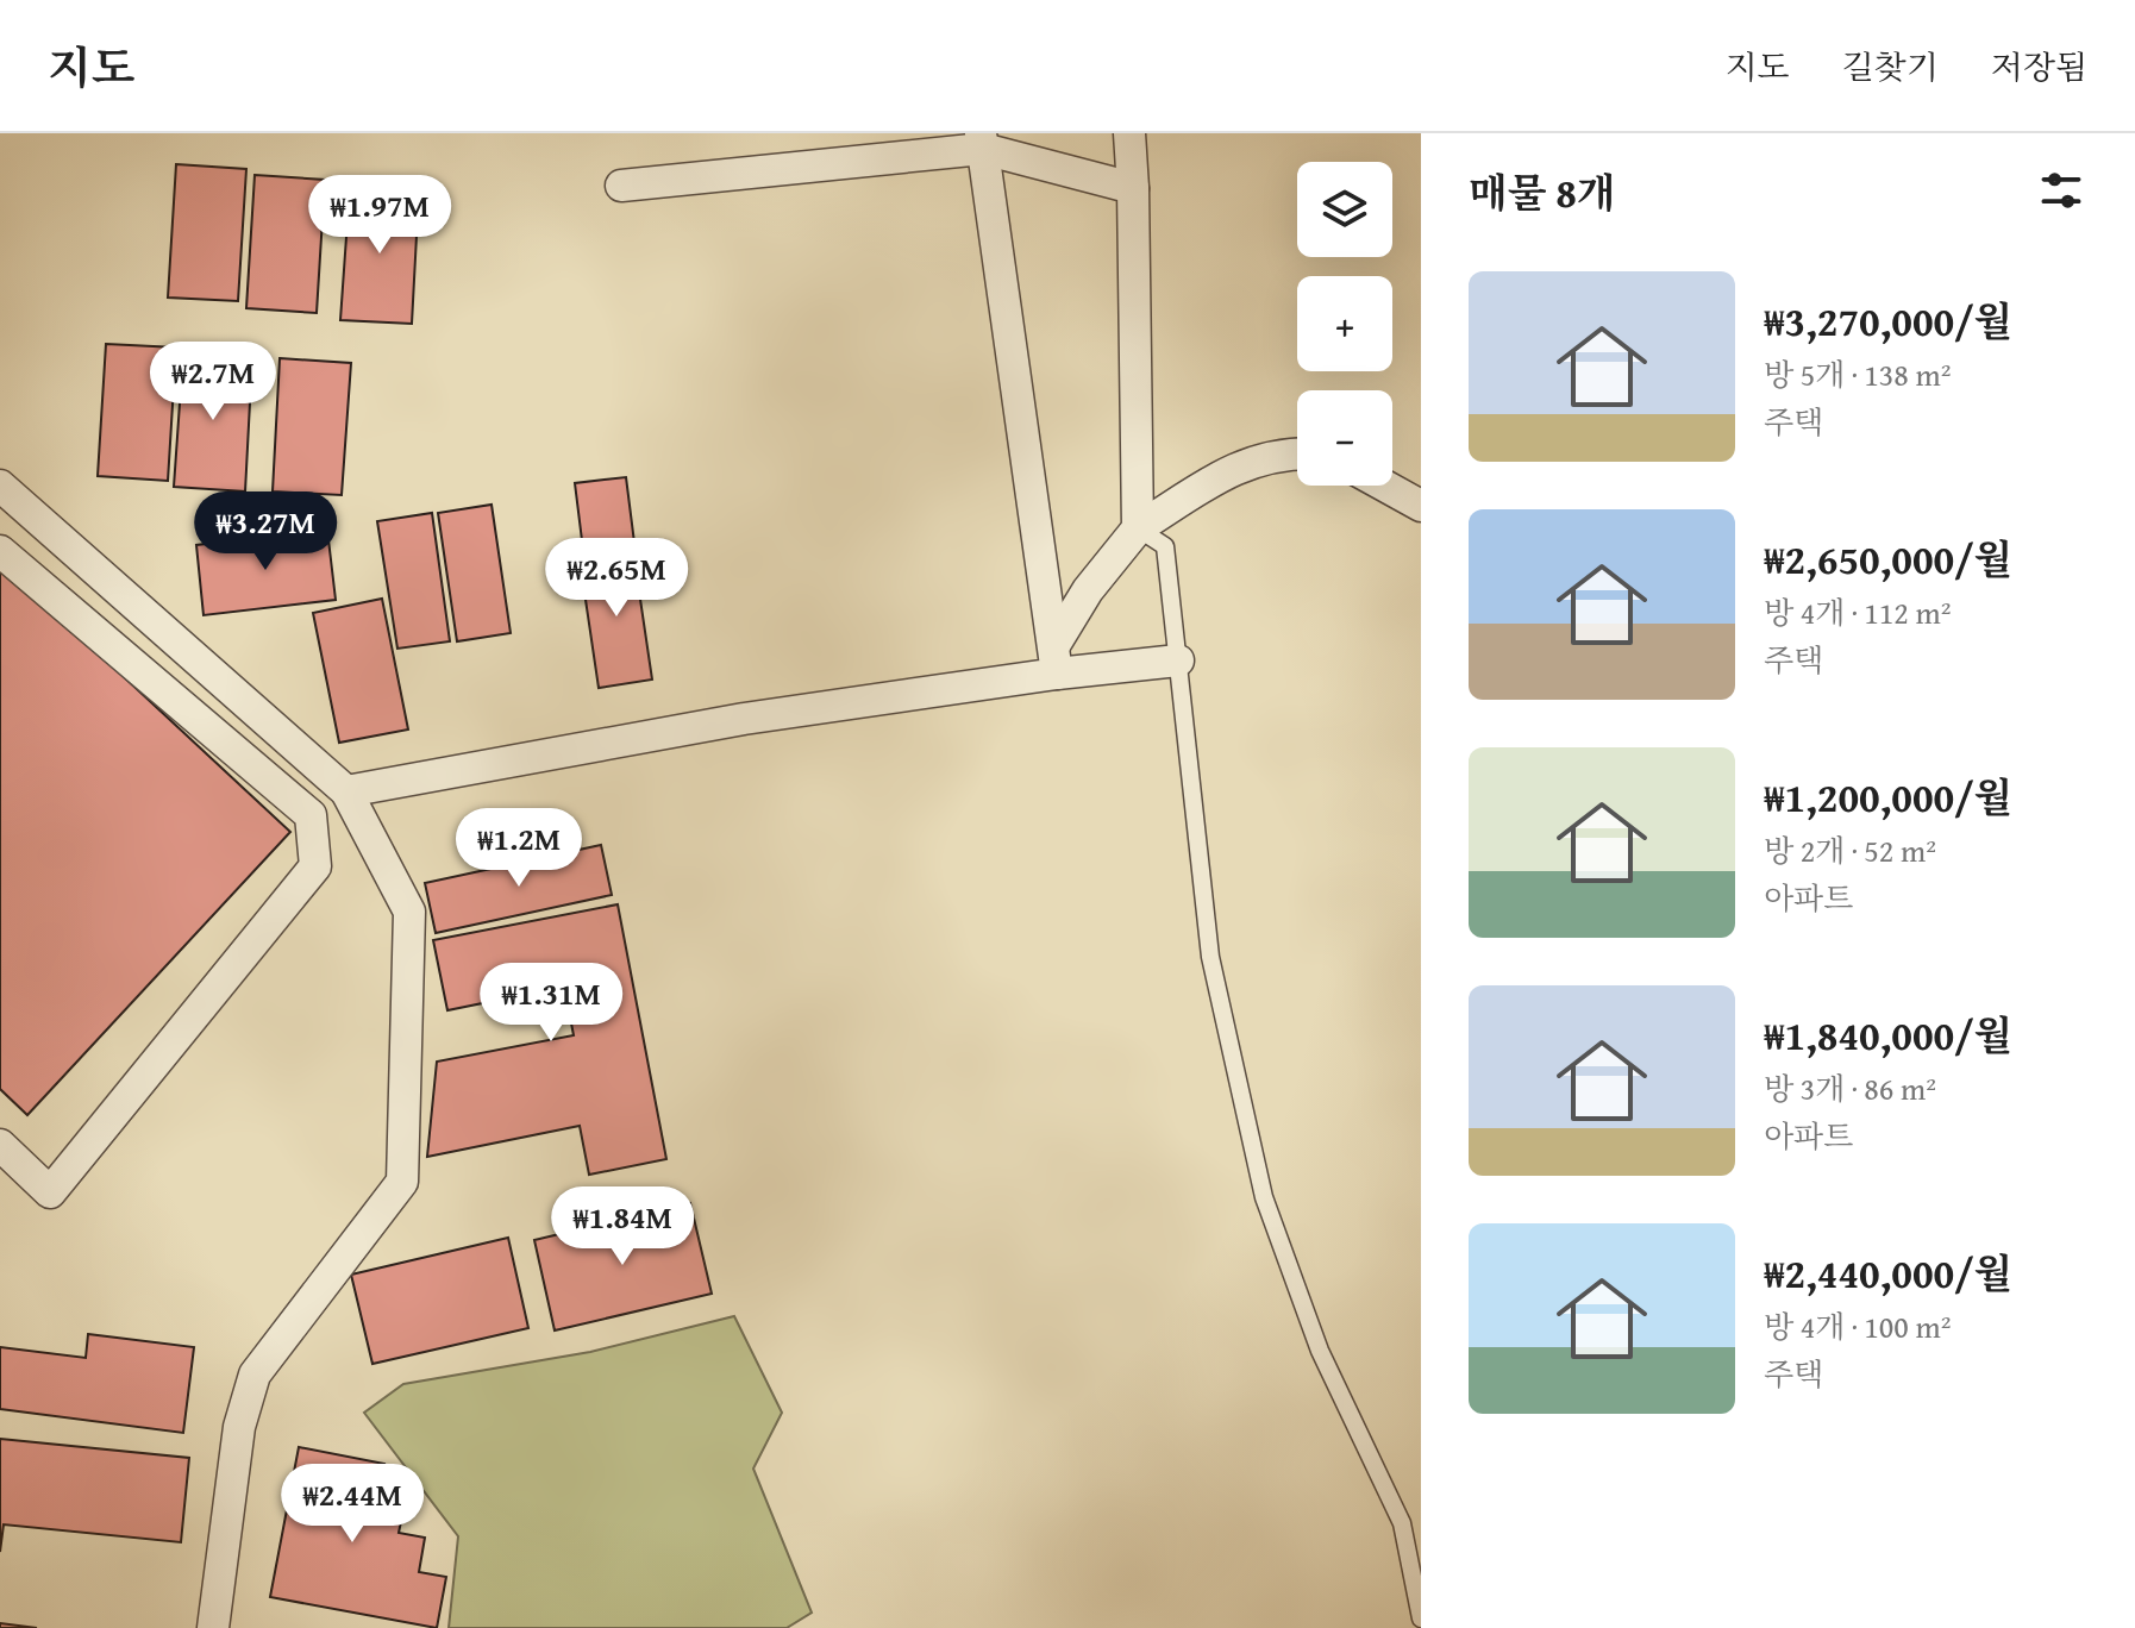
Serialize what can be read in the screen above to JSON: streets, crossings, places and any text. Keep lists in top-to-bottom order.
{
  "page": {
    "header": "지도",
    "nav": ["지도", "길찾기", "저장됨"],
    "heading": "매물 8개",
    "map_buttons": ["+", "−"],
    "price": [
      "₩1.97M",
      "₩2.7M",
      "₩3.27M",
      "₩2.65M",
      "₩1.2M",
      "₩1.31M",
      "₩1.84M",
      "₩2.44M"
    ],
    "list": [
      {
        "name": "₩3,270,000/월",
        "note": "방 5개 · 138 m² · 주택"
      },
      {
        "name": "₩2,650,000/월",
        "note": "방 4개 · 112 m² · 주택"
      },
      {
        "name": "₩1,200,000/월",
        "note": "방 2개 · 52 m² · 아파트"
      },
      {
        "name": "₩1,840,000/월",
        "note": "방 3개 · 86 m² · 아파트"
      },
      {
        "name": "₩2,440,000/월",
        "note": "방 4개 · 100 m² · 주택"
      }
    ]
  }
}
